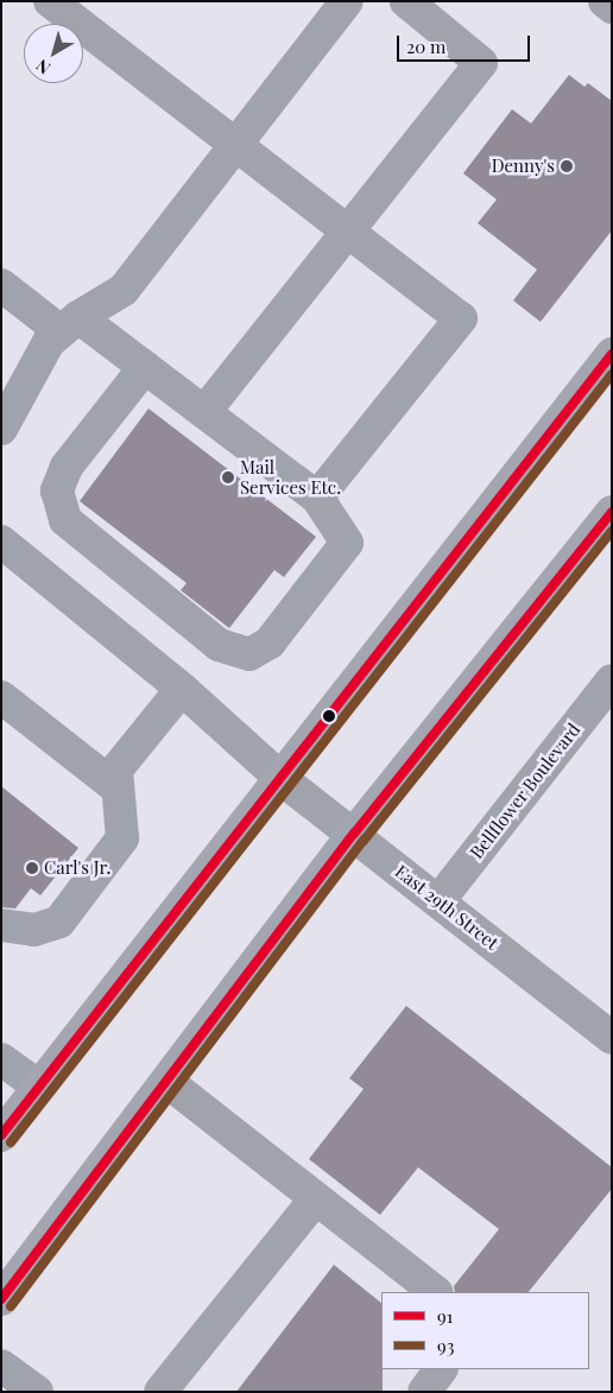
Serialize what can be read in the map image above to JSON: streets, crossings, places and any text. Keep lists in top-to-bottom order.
{
  "streets": {
    "street": ["Bellflower Boulevard", "East 29th Street"]
  },
  "crossings": [
    ["Bellflower Boulevard", "East 29th Street"]
  ],
  "places": ["Denny's", "Mail Services Etc.", "Carl's Jr."],
  "lines": ["transit line 91", "transit line 93"],
  "legend": ["91", "93"],
  "scale_bar": "20 m",
  "north": "bottom left"
}
